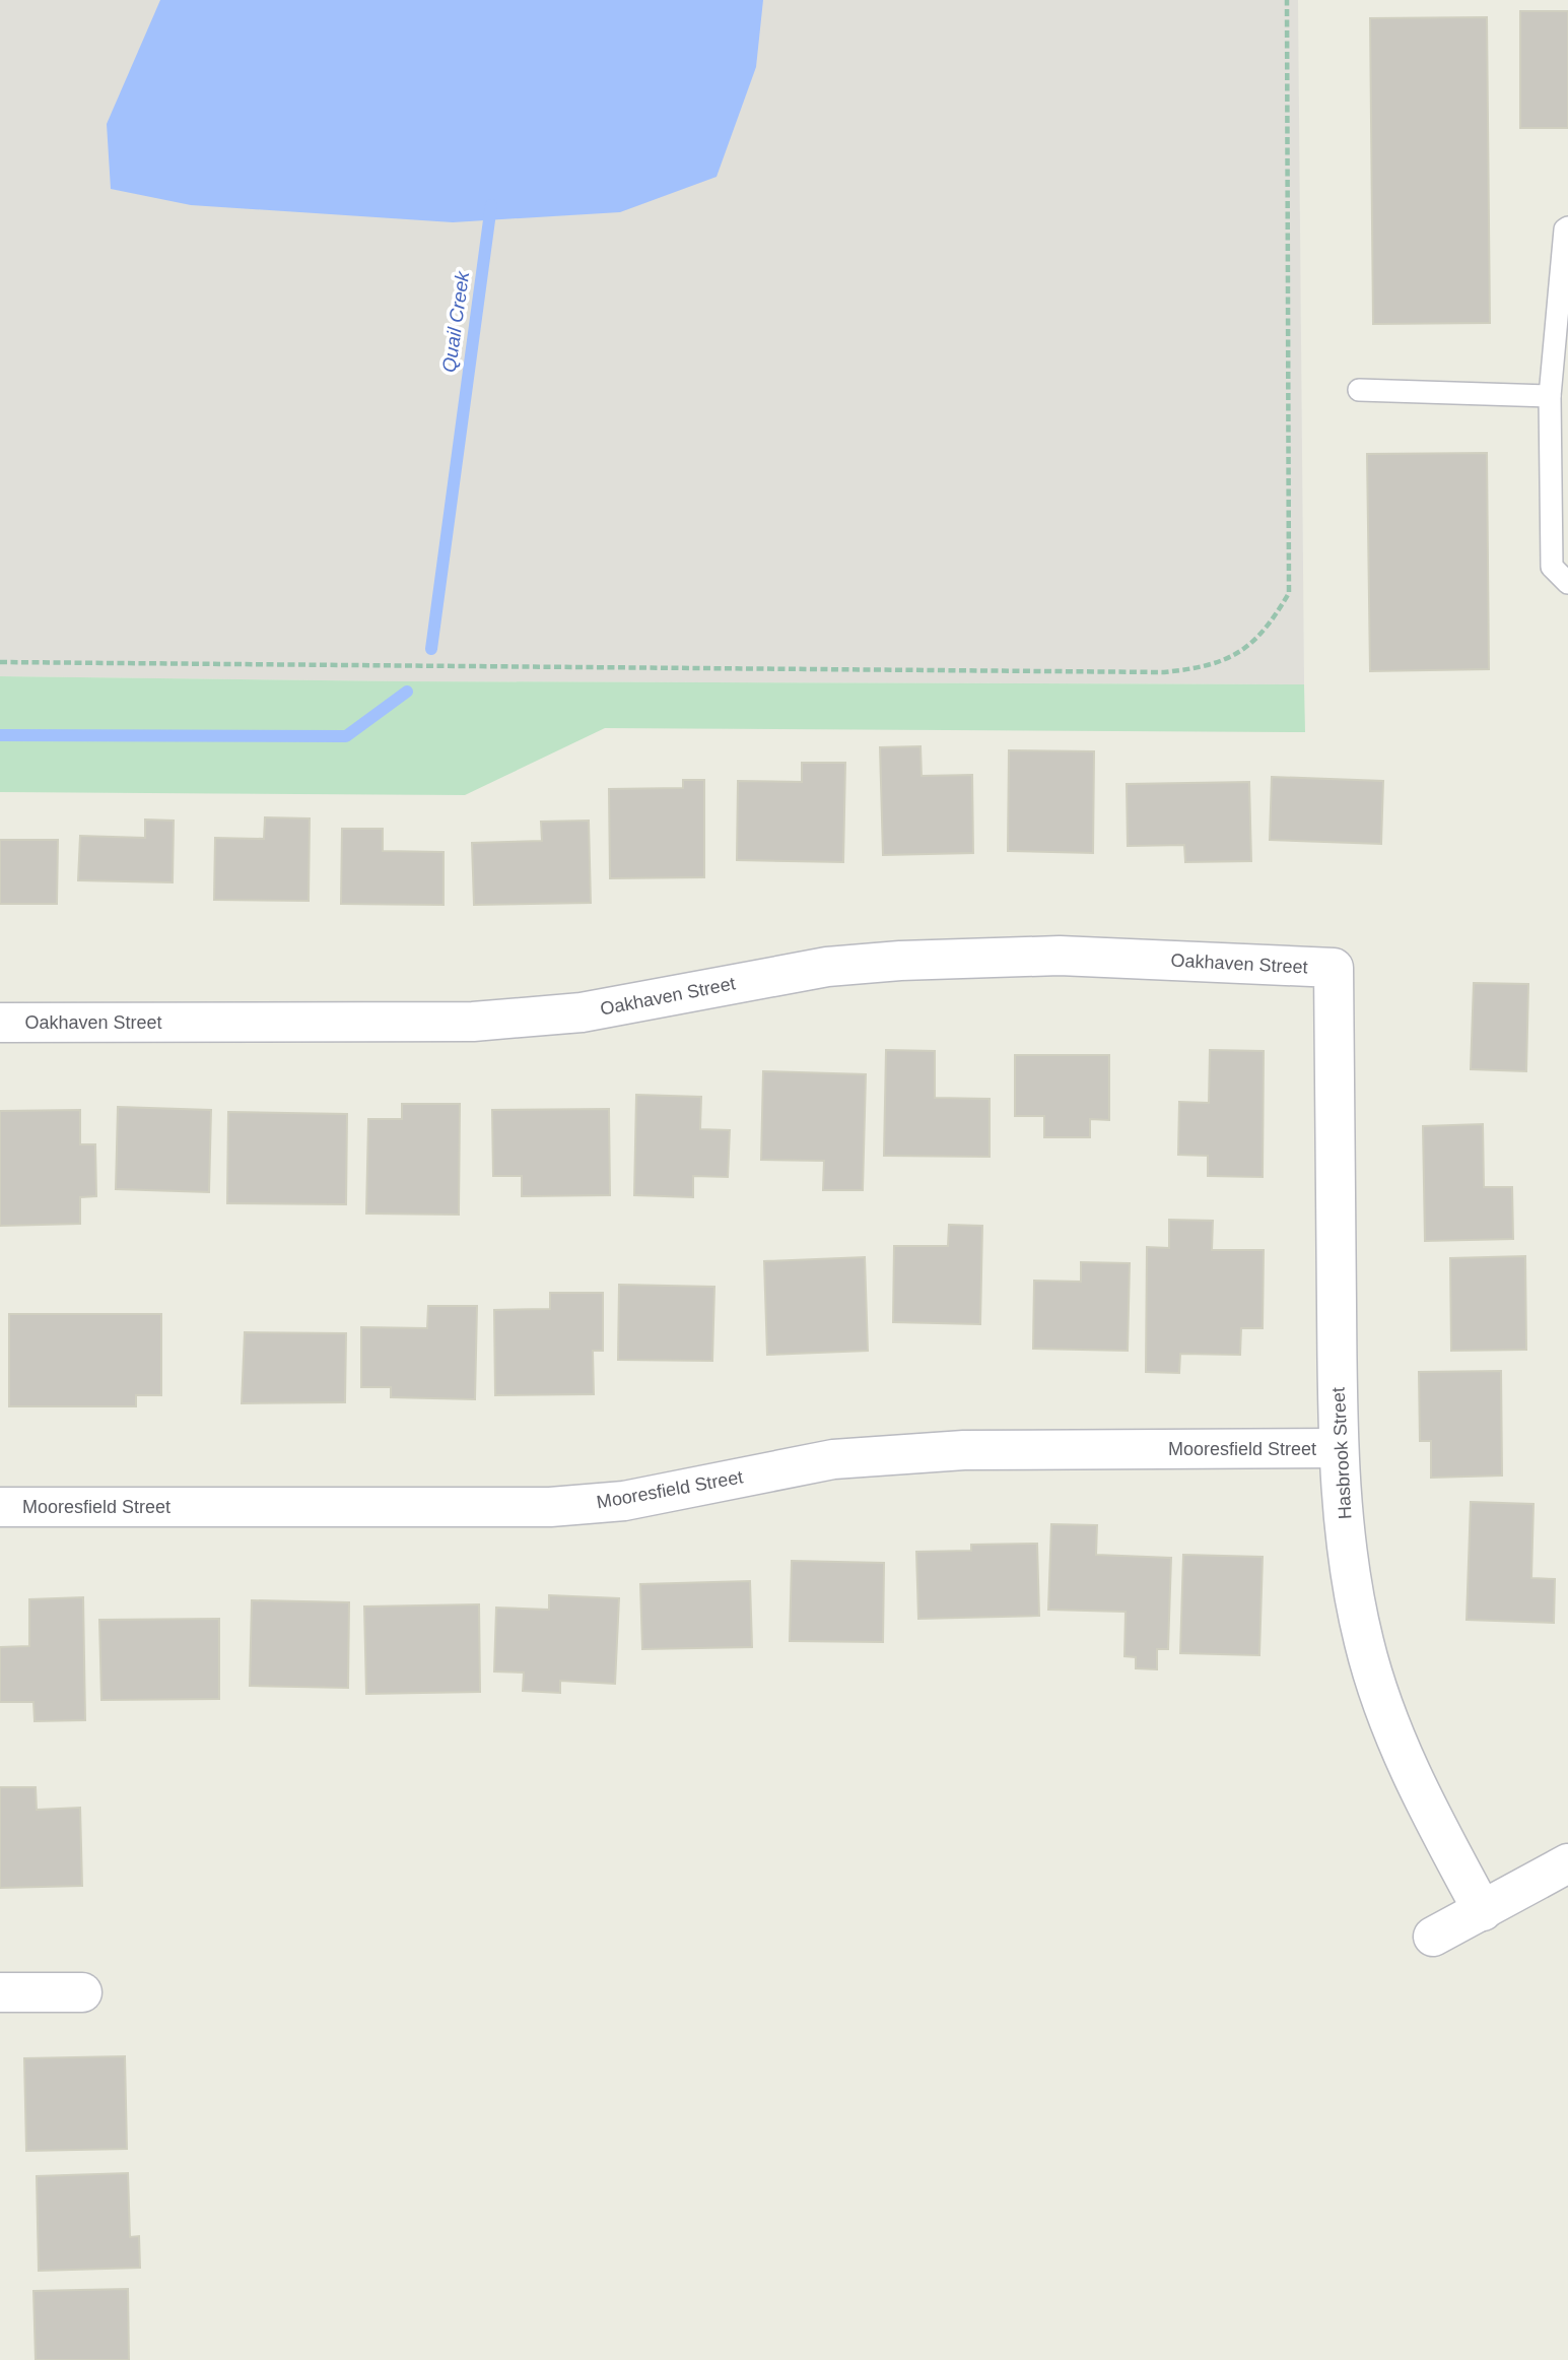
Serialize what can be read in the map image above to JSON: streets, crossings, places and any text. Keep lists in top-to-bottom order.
{
  "streets": {
    "street": ["Oakhaven Street", "Mooresfield Street", "Hasbrook Street"]
  },
  "crossings": [
    ["Oakhaven Street", "Hasbrook Street"],
    ["Mooresfield Street", "Hasbrook Street"]
  ],
  "water": ["Quail Creek"]
}
